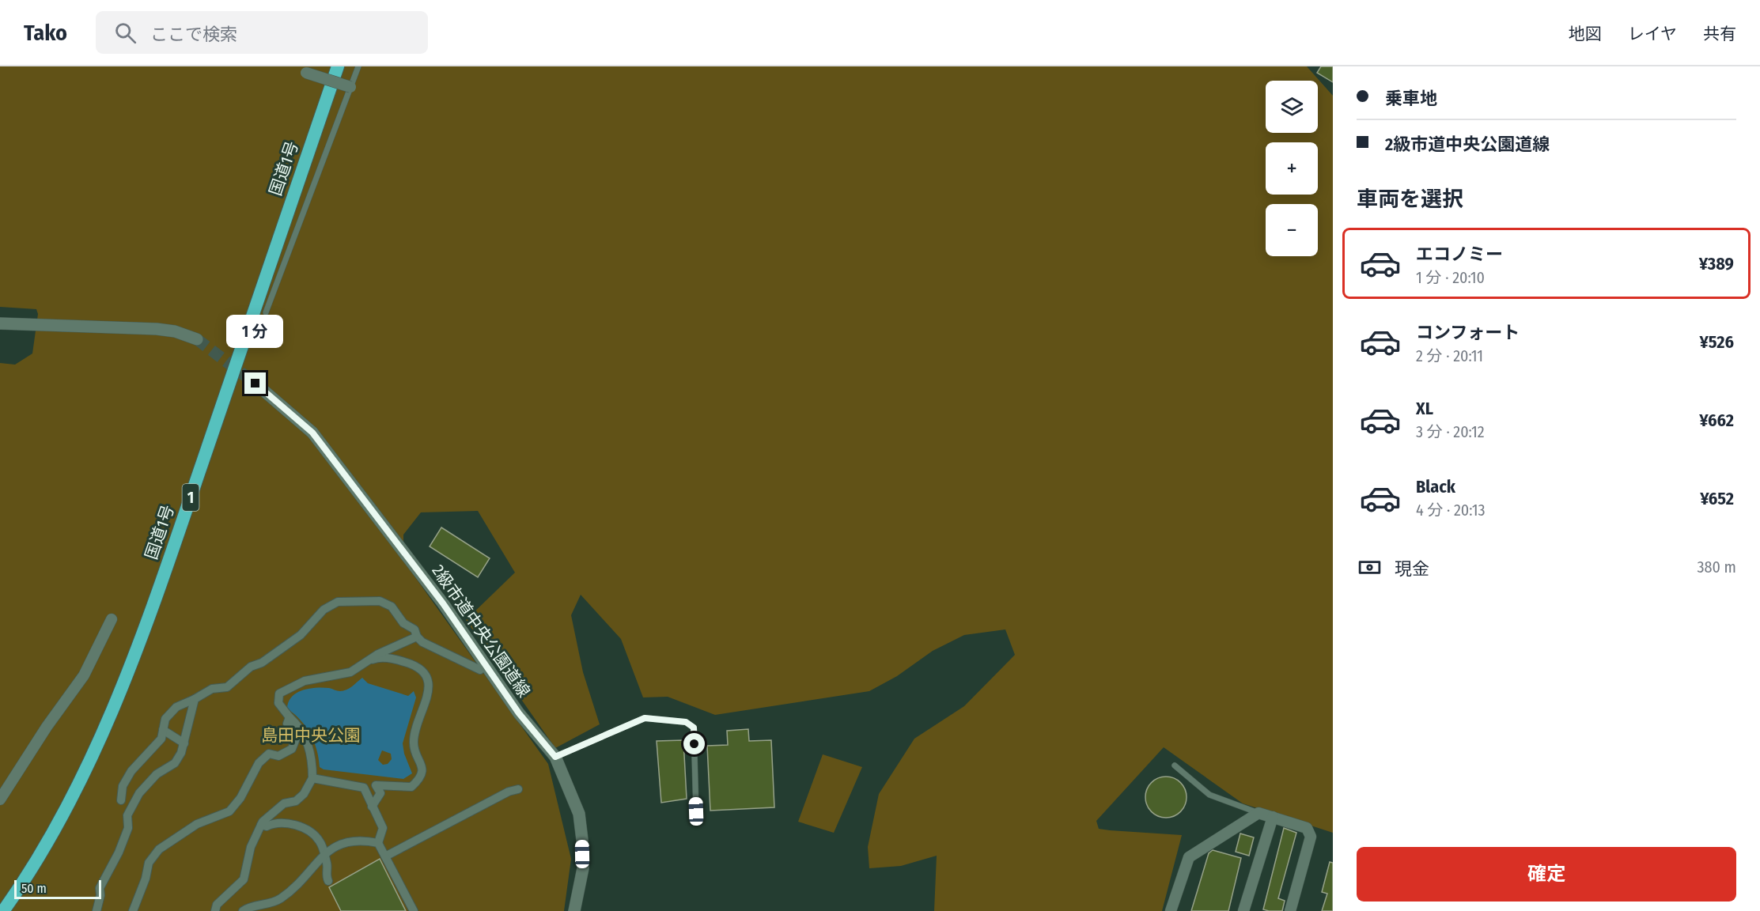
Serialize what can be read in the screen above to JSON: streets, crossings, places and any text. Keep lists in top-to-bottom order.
{
  "streets": {
    "highway": ["国道1号", "1"],
    "street": ["2級市道中央公園道線"]
  },
  "parks": ["島田中央公園"],
  "scale_bar": "50 m",
  "page": {
    "header": "Tako",
    "search": "ここで検索",
    "nav": ["地図", "レイヤ", "共有"],
    "banner": ["乗車地", "2級市道中央公園道線"],
    "map_buttons": ["+", "−"],
    "heading": "車両を選択",
    "list": [
      {
        "name": "エコノミー",
        "note": "1 分 · 20:10",
        "value": "¥389"
      },
      {
        "name": "コンフォート",
        "note": "2 分 · 20:11",
        "value": "¥526"
      },
      {
        "name": "XL",
        "note": "3 分 · 20:12",
        "value": "¥662"
      },
      {
        "name": "Black",
        "note": "4 分 · 20:13",
        "value": "¥652"
      }
    ],
    "bubble": "1 分",
    "pay": ["現金", "380 m"],
    "buttons": "確定",
    "scale": "50 m"
  }
}
